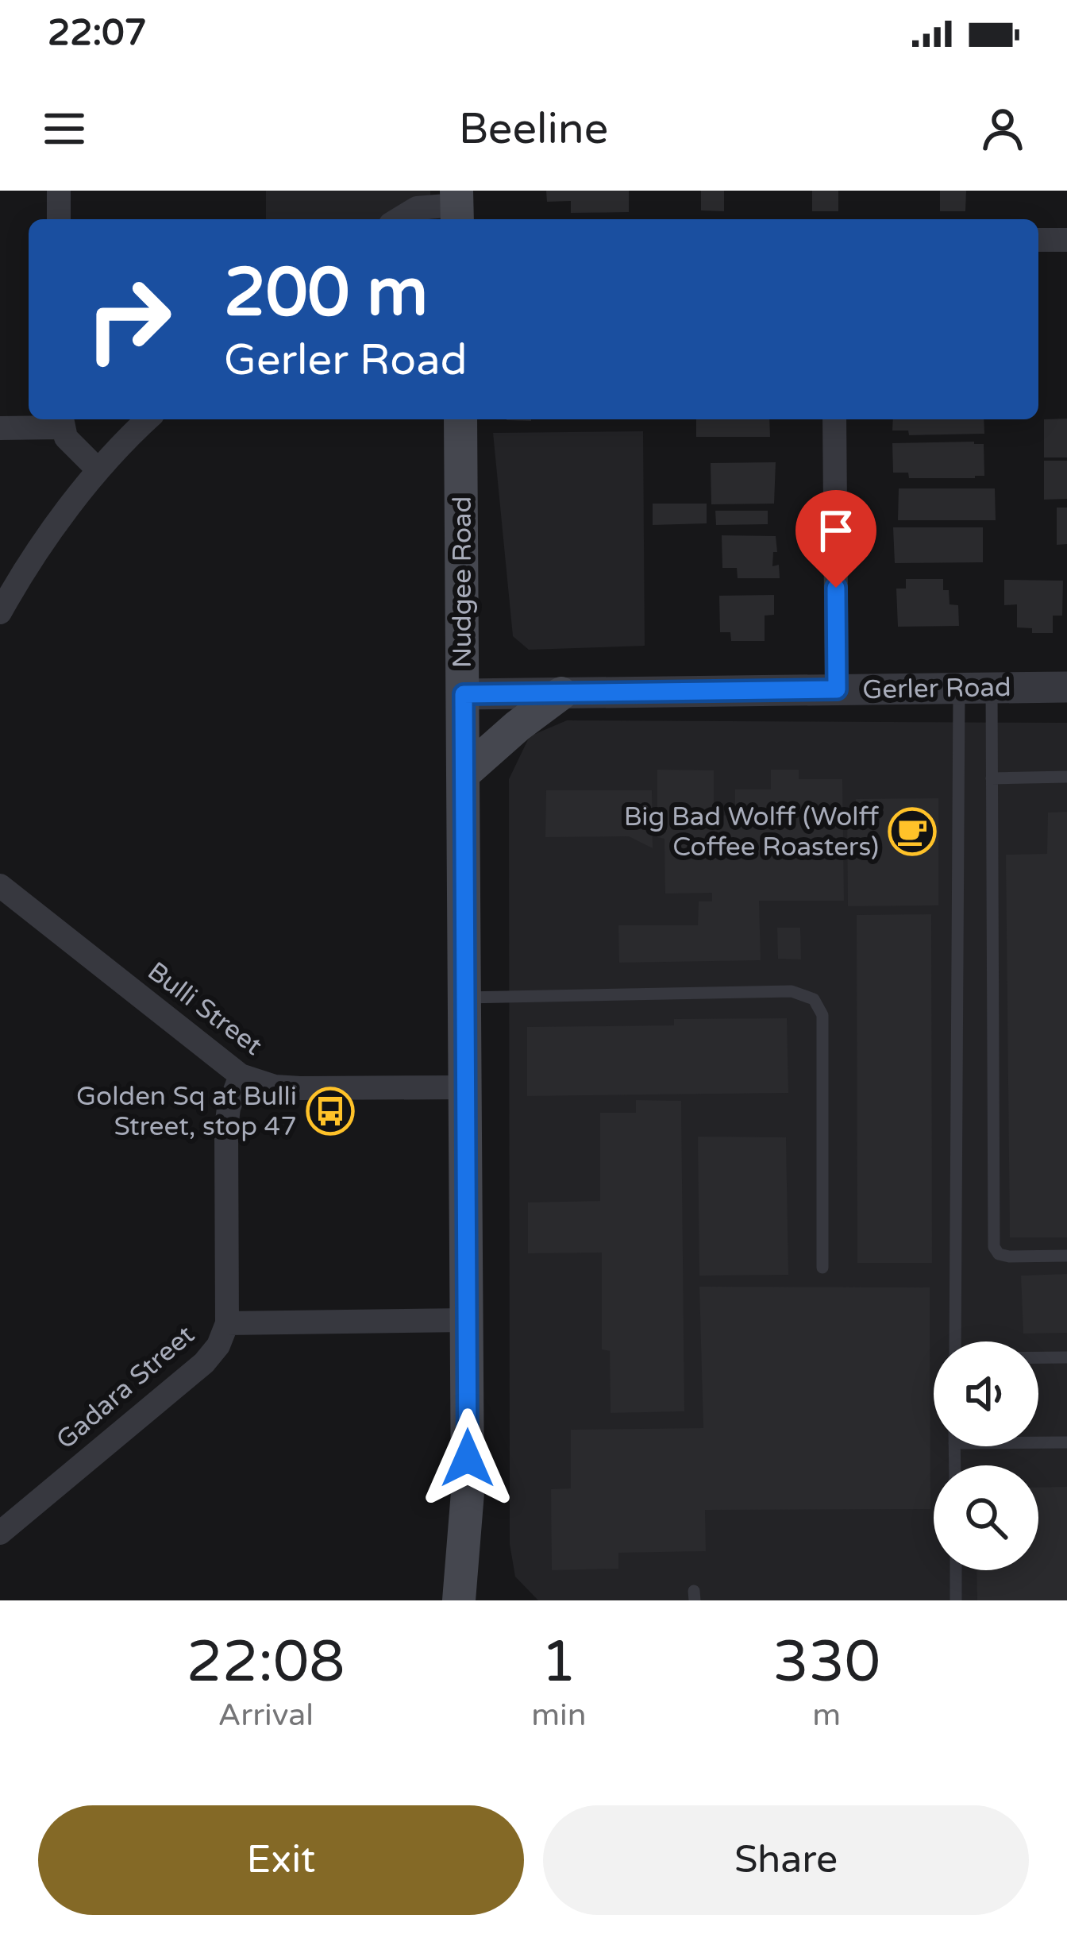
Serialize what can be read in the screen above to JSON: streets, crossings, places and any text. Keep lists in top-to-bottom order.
{
  "streets": {
    "main road": ["Nudgee Road"],
    "street": ["Gerler Road", "Bulli Street", "Gadara Street"]
  },
  "crossings": [
    ["Nudgee Road", "Gerler Road"],
    ["Nudgee Road", "Bulli Street"],
    ["Nudgee Road", "Gadara Street"]
  ],
  "places": {
    "cafe": ["Big Bad Wolff (Wolff Coffee Roasters)"],
    "bus stop": ["Golden Sq at Bulli Street, stop 47"]
  },
  "page": {
    "status": "22:07",
    "header": "Beeline",
    "turn": ["200 m", "Gerler Road"],
    "eta": [
      "22:08",
      "Arrival",
      "1",
      "min",
      "330",
      "m"
    ],
    "buttons": ["Exit", "Share"]
  }
}
